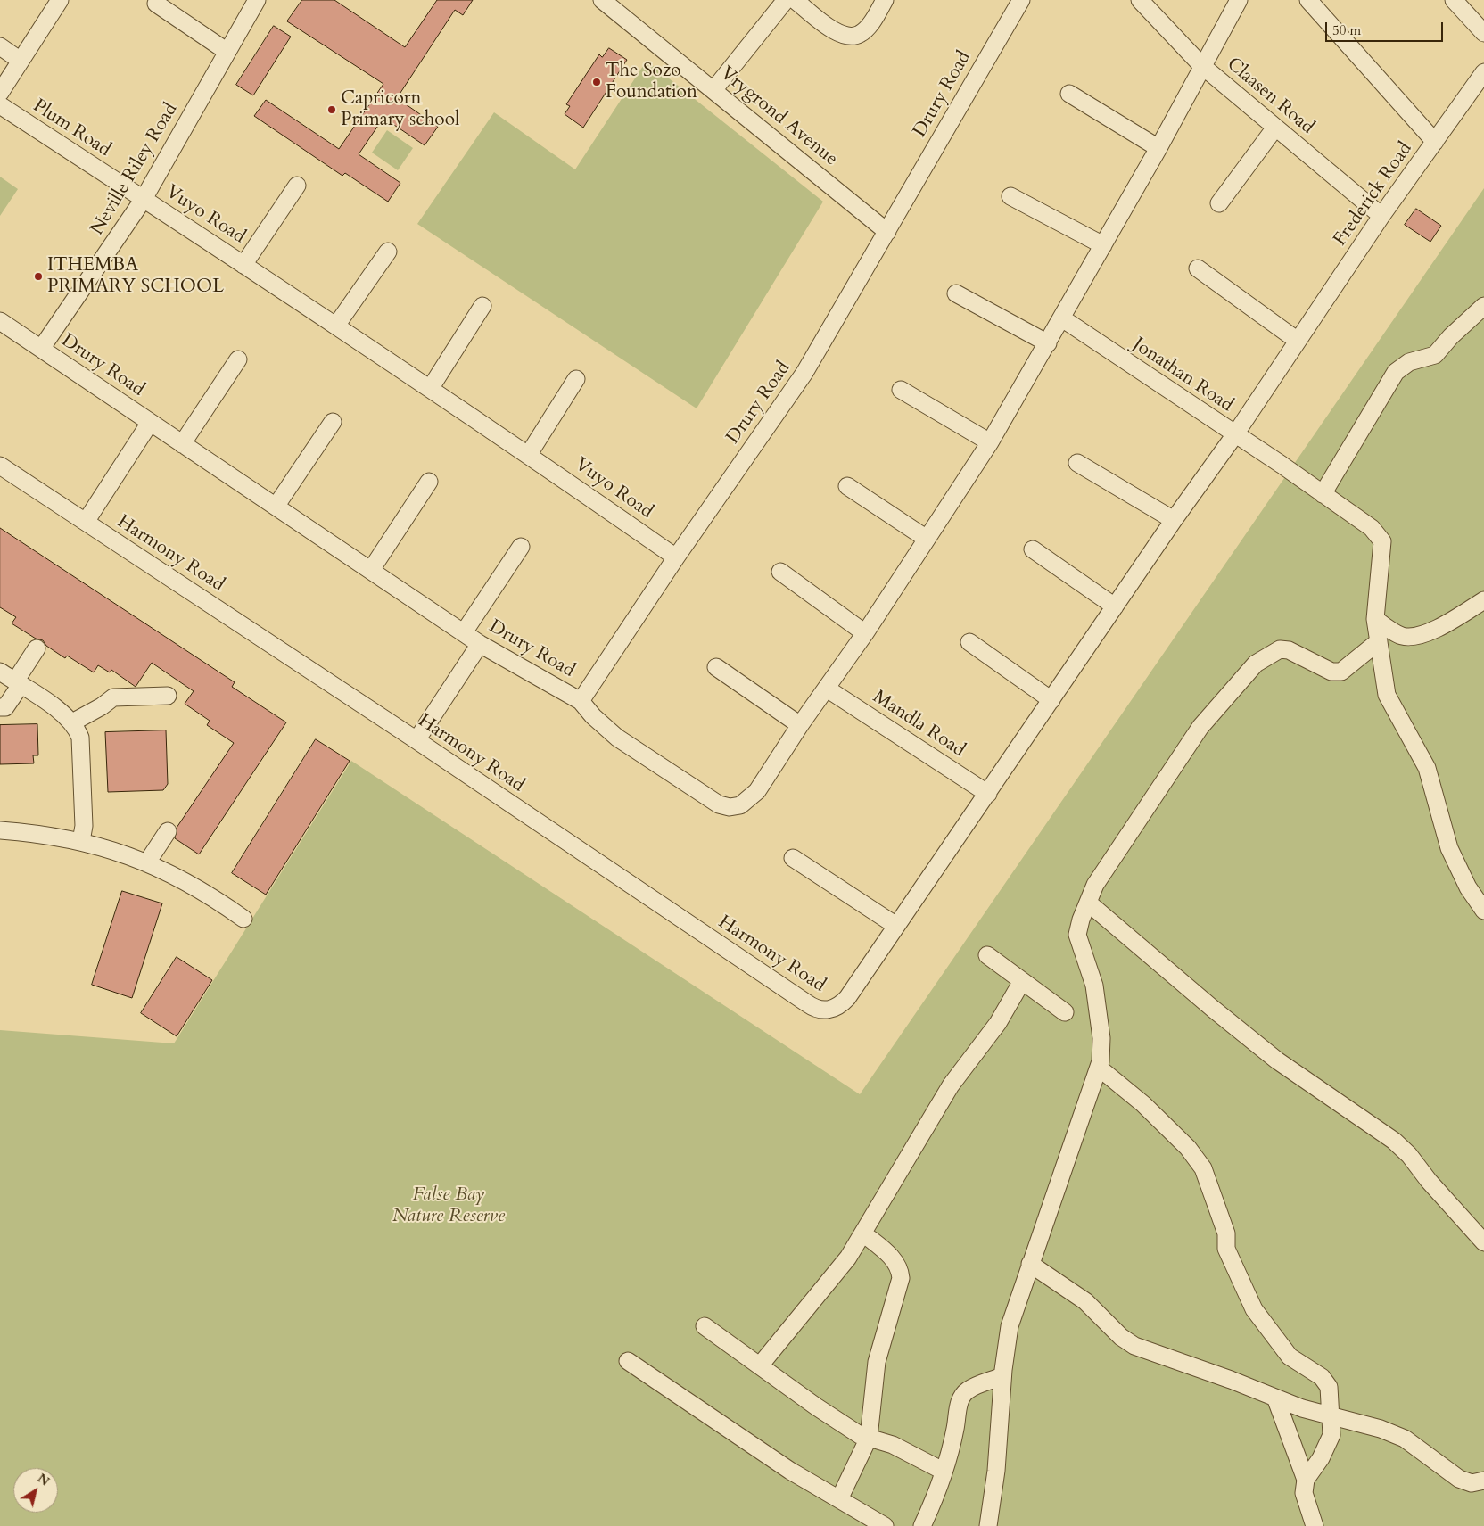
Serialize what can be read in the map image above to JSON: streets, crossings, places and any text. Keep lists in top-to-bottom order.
{
  "streets": {
    "street": [
      "Drury Road",
      "Claasen Road",
      "Vrygrond Avenue",
      "Plum Road",
      "Neville Riley Road",
      "Frederick Road",
      "Vuyo Road",
      "Jonathan Road",
      "Harmony Road",
      "Mandla Road"
    ]
  },
  "crossings": [
    ["Drury Road", "Vrygrond Avenue"],
    ["Drury Road", "Neville Riley Road"],
    ["Drury Road", "Vuyo Road"],
    ["Claasen Road", "Frederick Road"],
    ["Plum Road", "Neville Riley Road"],
    ["Plum Road", "Vuyo Road"],
    ["Neville Riley Road", "Vuyo Road"],
    ["Frederick Road", "Jonathan Road"],
    ["Frederick Road", "Harmony Road"],
    ["Jonathan Road", "Harmony Road"],
    ["Harmony Road", "Mandla Road"]
  ],
  "parks": ["False Bay Nature Reserve"],
  "places": ["The Sozo Foundation", "Capricorn Primary school", "ITHEMBA PRIMARY SCHOOL"],
  "scale_bar": "50 m",
  "north": "top right"
}
